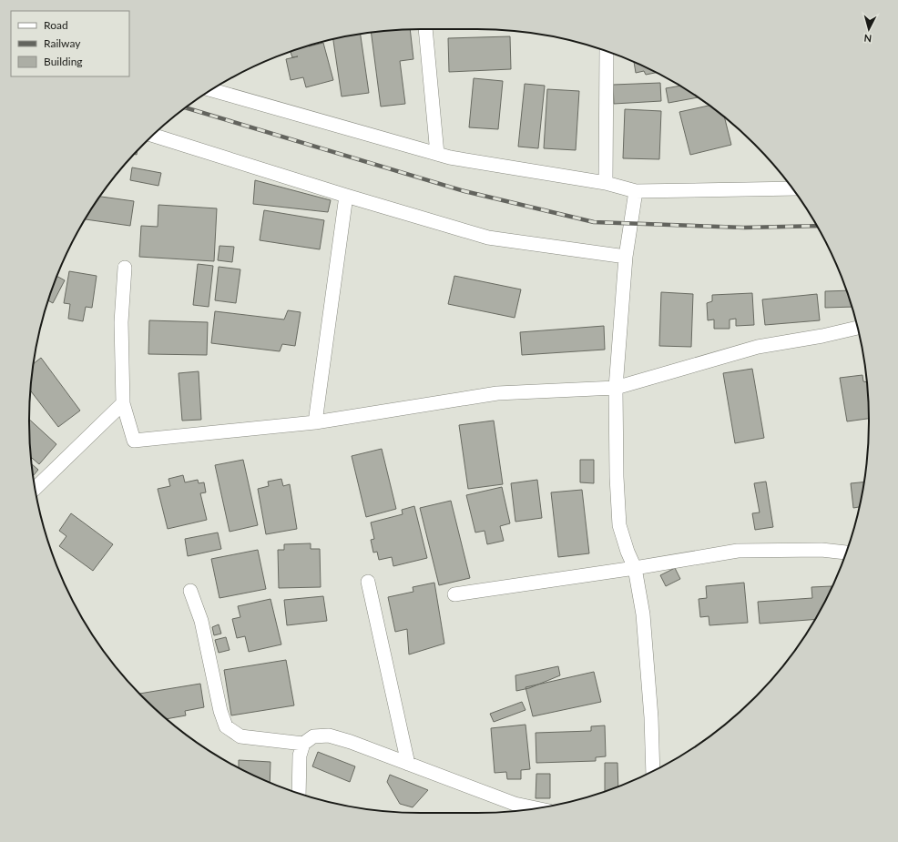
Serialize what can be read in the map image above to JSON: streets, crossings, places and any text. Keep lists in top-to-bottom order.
{
  "legend": ["Road", "Railway", "Building"],
  "north": "bottom"
}
